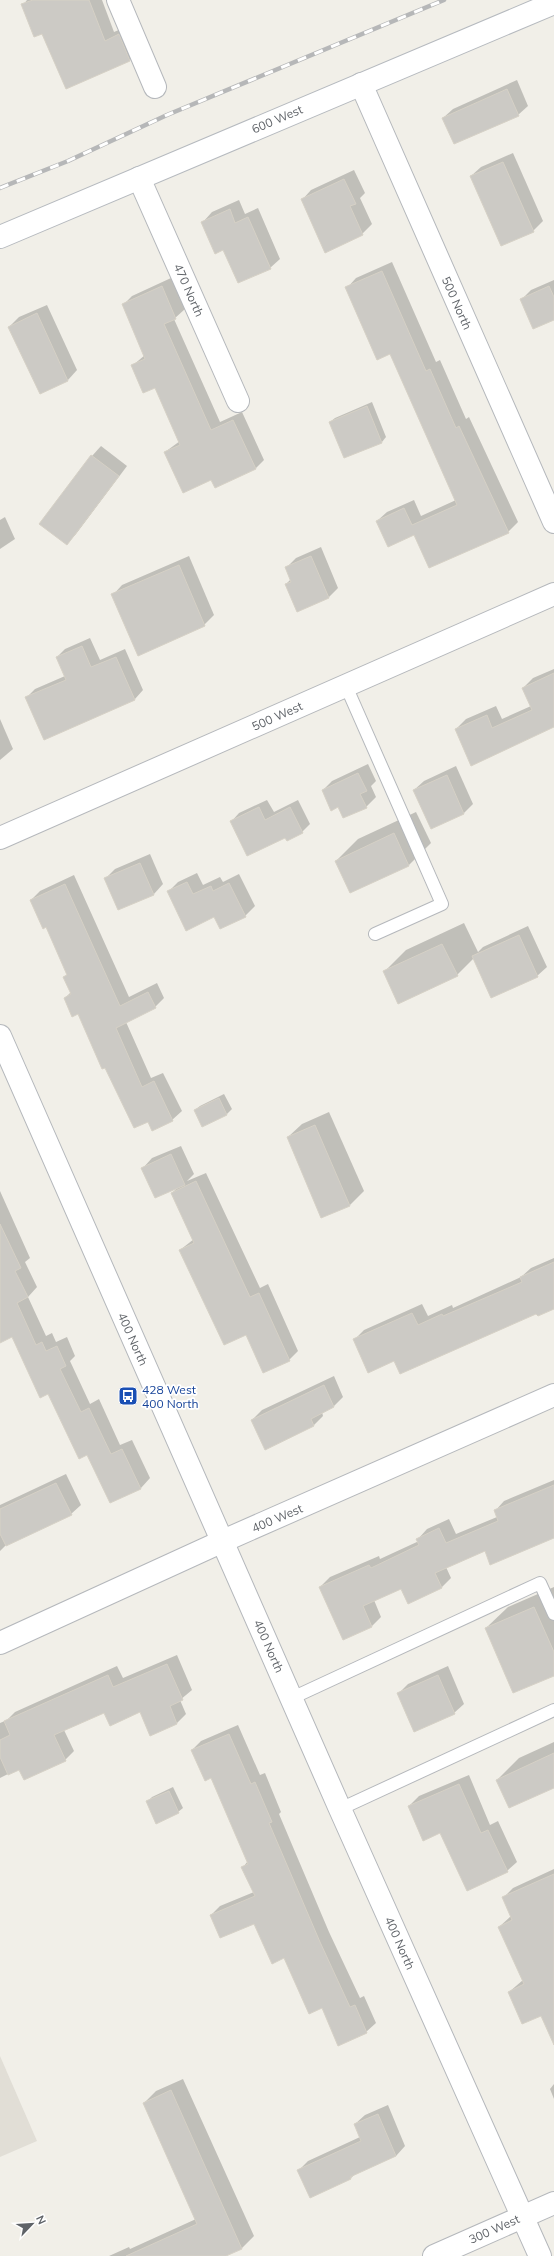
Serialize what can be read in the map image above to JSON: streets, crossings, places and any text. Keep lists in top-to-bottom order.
{
  "streets": {
    "street": [
      "600 West",
      "470 North",
      "500 North",
      "500 West",
      "400 North",
      "400 West",
      "300 West"
    ]
  },
  "crossings": [
    ["600 West", "470 North"],
    ["600 West", "500 North"],
    ["400 North", "400 West"],
    ["400 North", "300 West"]
  ],
  "places": {
    "bus stop": ["428 West 400 North"]
  },
  "north": "top right"
}
